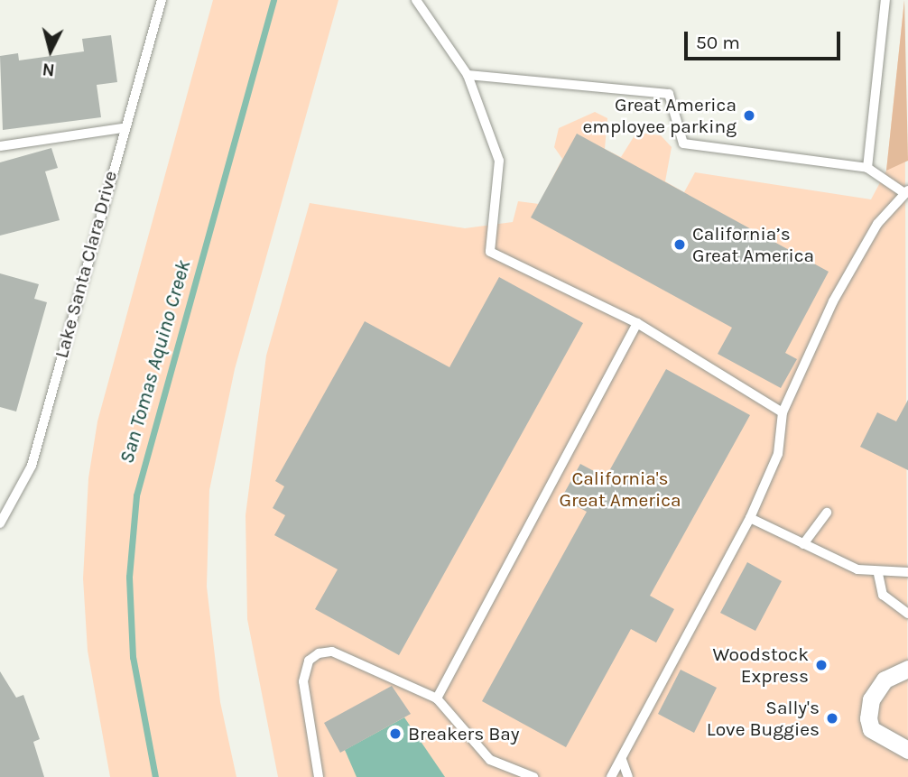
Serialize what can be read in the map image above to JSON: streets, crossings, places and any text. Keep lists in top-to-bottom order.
{
  "streets": {
    "lane": ["Lake Santa Clara Drive"]
  },
  "water": ["San Tomas Aquino Creek"],
  "parks": ["California's Great America"],
  "places": [
    "Great America employee parking",
    "California’s Great America",
    "Woodstock Express",
    "Sally's Love Buggies",
    "Breakers Bay"
  ],
  "scale_bar": "50 m",
  "north": "bottom"
}
